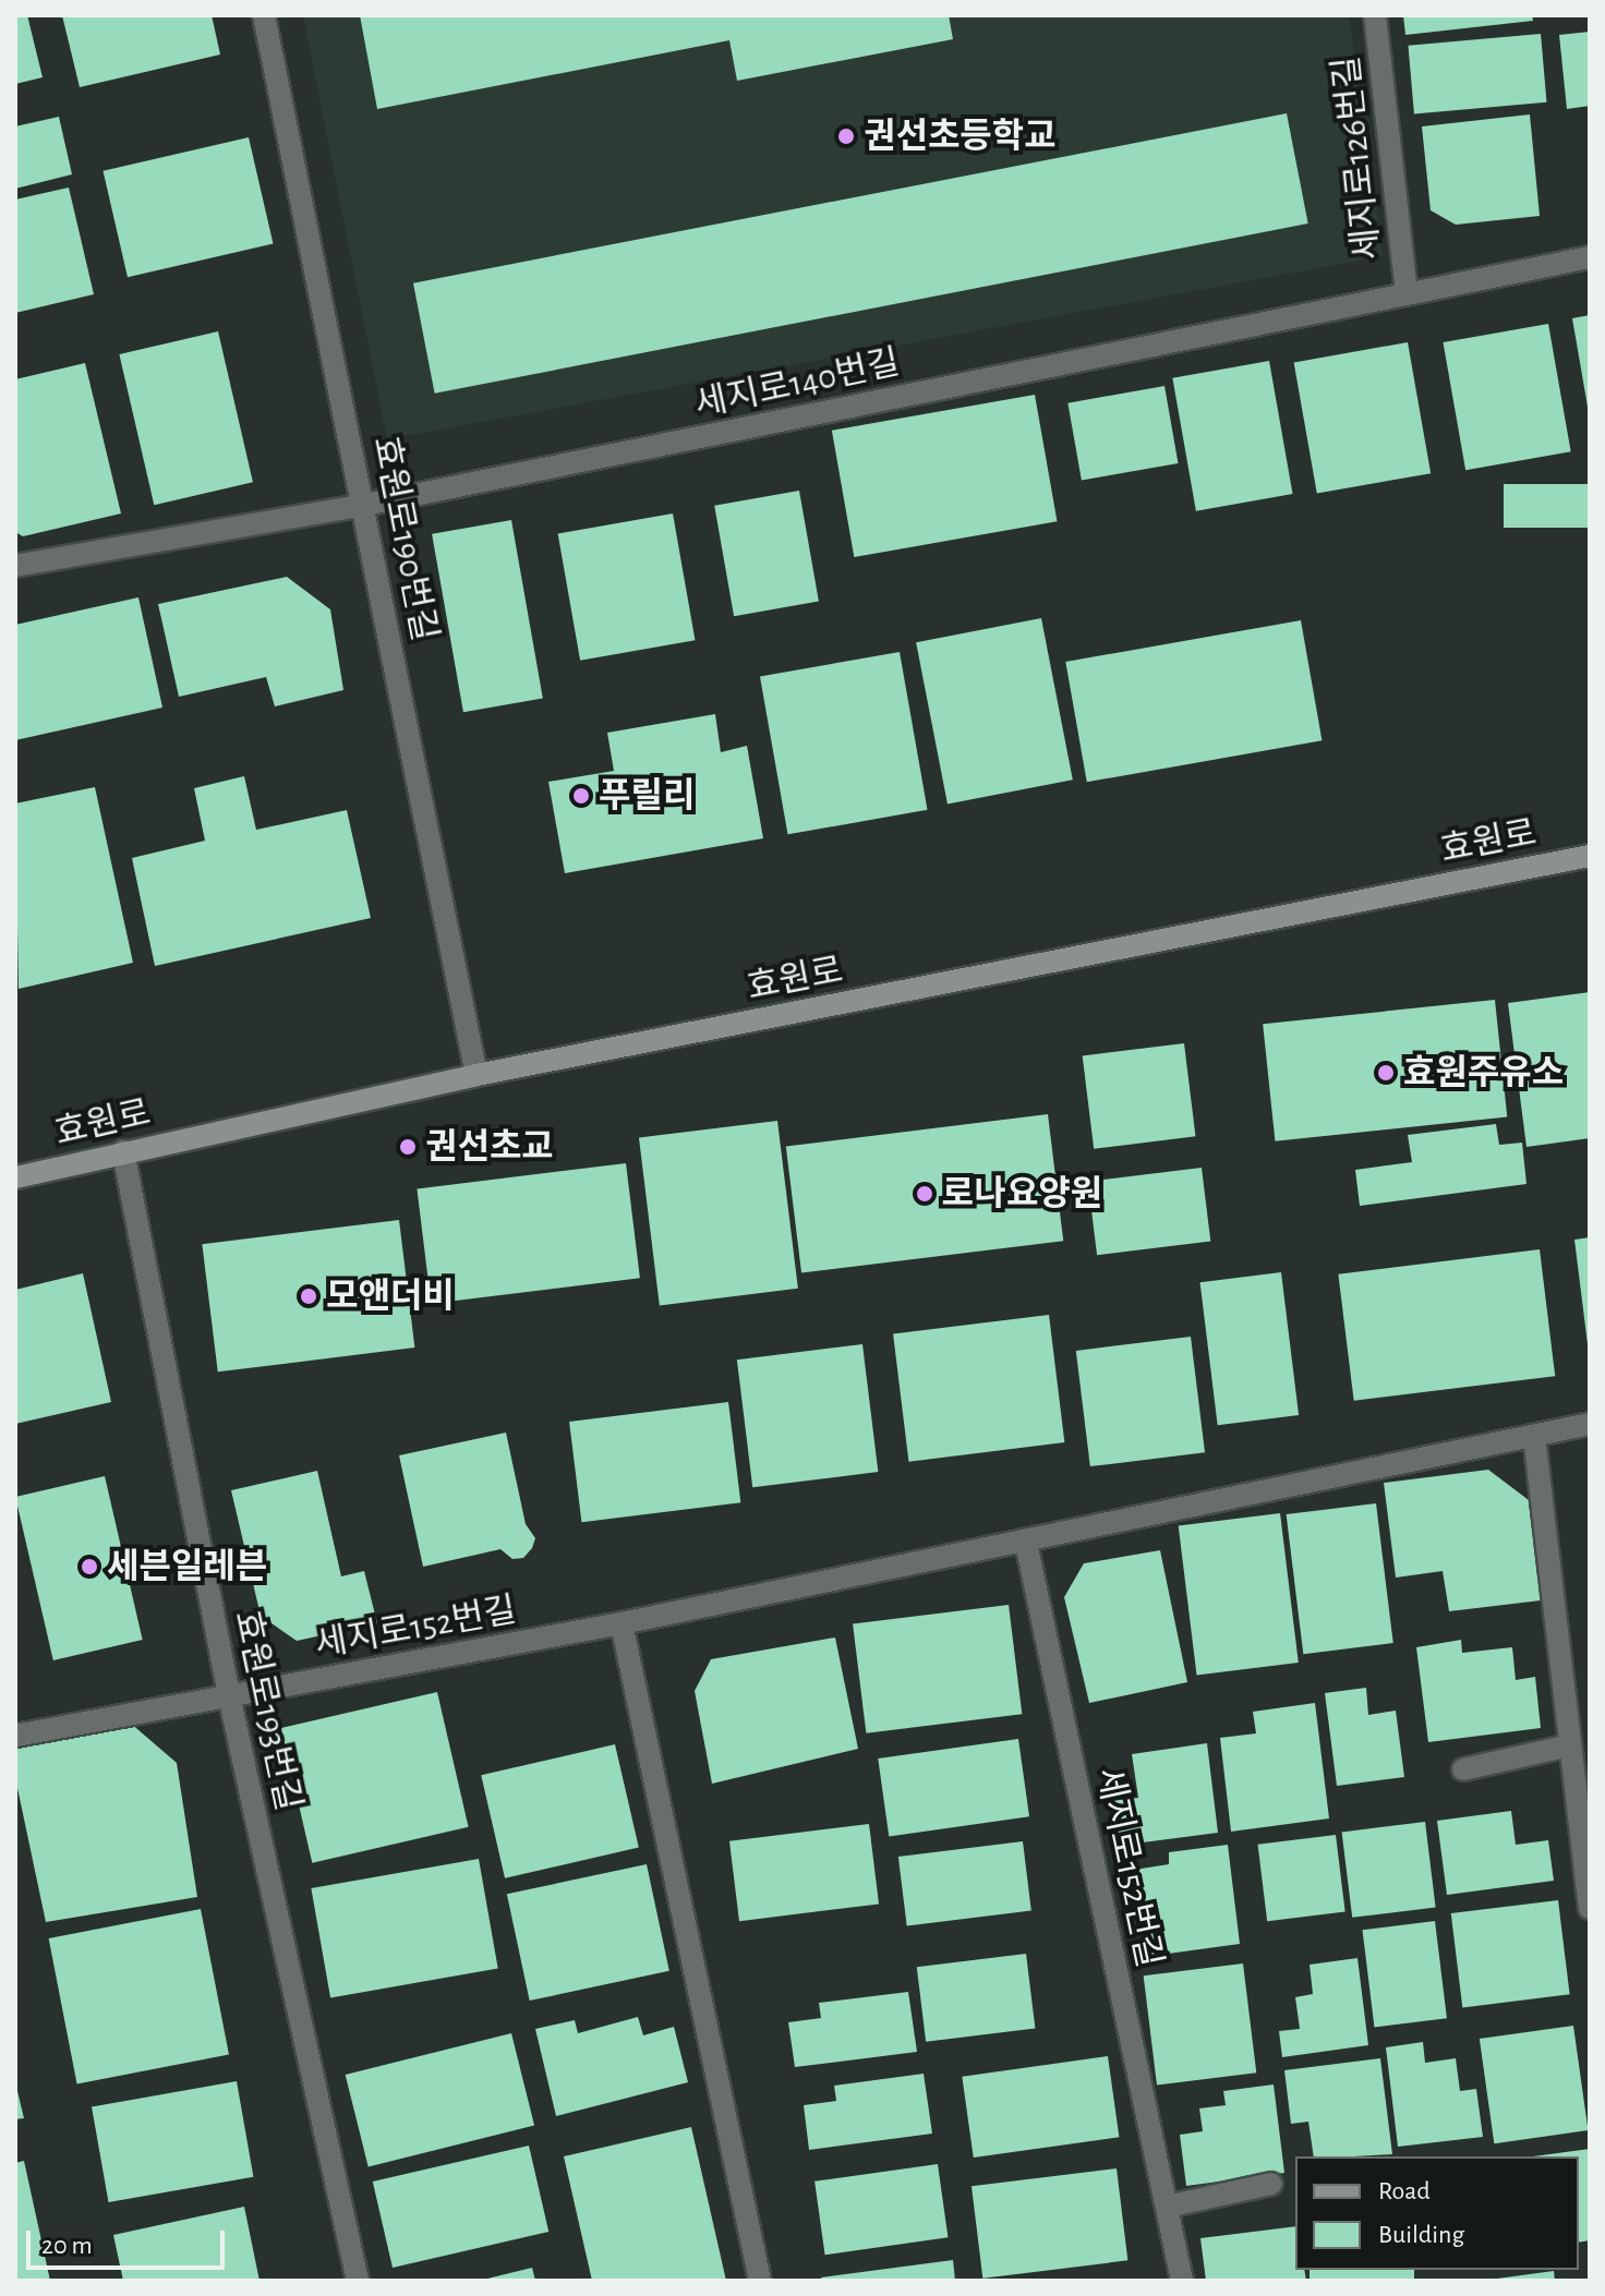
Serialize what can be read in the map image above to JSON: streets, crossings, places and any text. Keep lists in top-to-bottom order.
{
  "streets": {
    "street": [
      "세지로126번길",
      "세지로140번길",
      "효원로190번길",
      "효원로",
      "세지로152번길",
      "효원로193번길"
    ]
  },
  "crossings": [
    ["세지로126번길", "세지로140번길"],
    ["세지로140번길", "효원로190번길"],
    ["효원로190번길", "효원로"],
    ["효원로", "효원로193번길"],
    ["세지로152번길", "효원로193번길"]
  ],
  "places": [
    "권선초등학교",
    "푸릴리",
    "효원주유소",
    "권선초교",
    "로나요양원",
    "모앤더비",
    "세븐일레븐"
  ],
  "legend": ["Road", "Building"],
  "scale_bar": "20 m"
}
